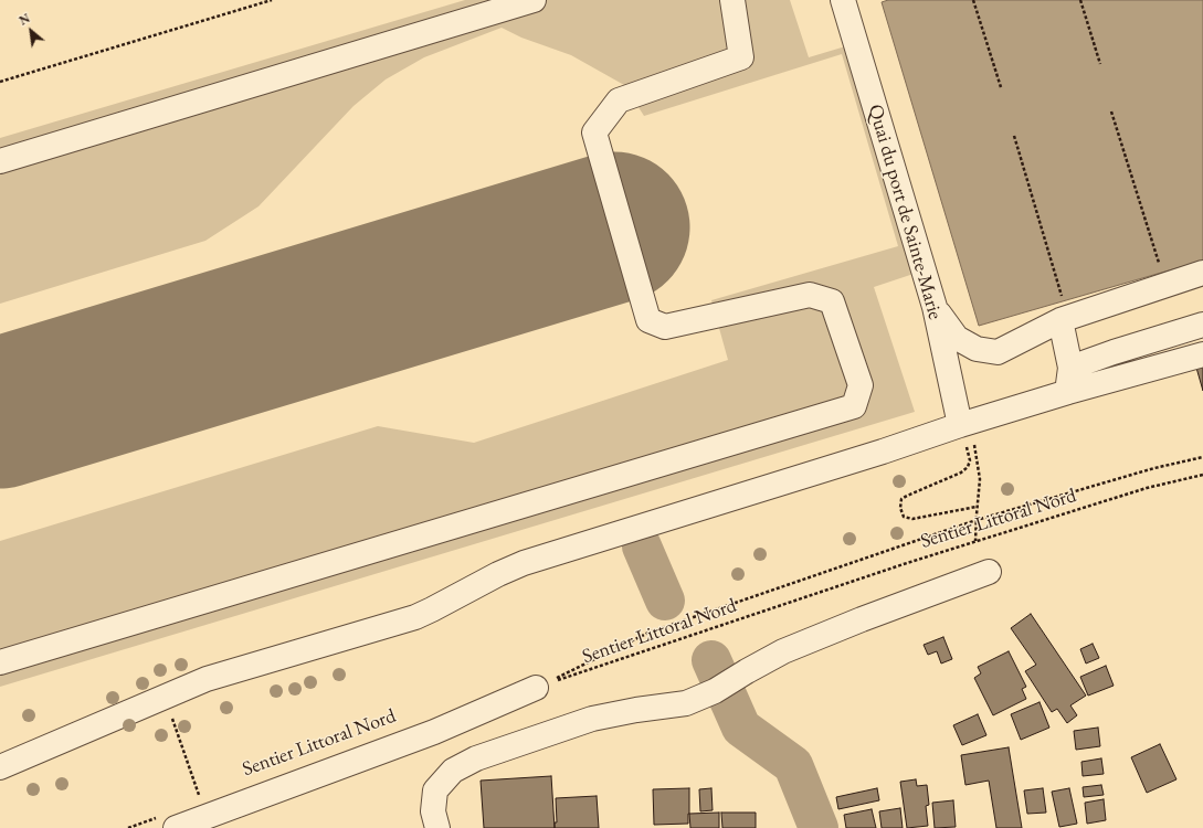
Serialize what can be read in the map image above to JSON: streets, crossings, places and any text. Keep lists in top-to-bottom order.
{
  "streets": {
    "street": ["Quai du port de Sainte-Marie"],
    "path": ["Sentier Littoral Nord"]
  },
  "north": "top left"
}
